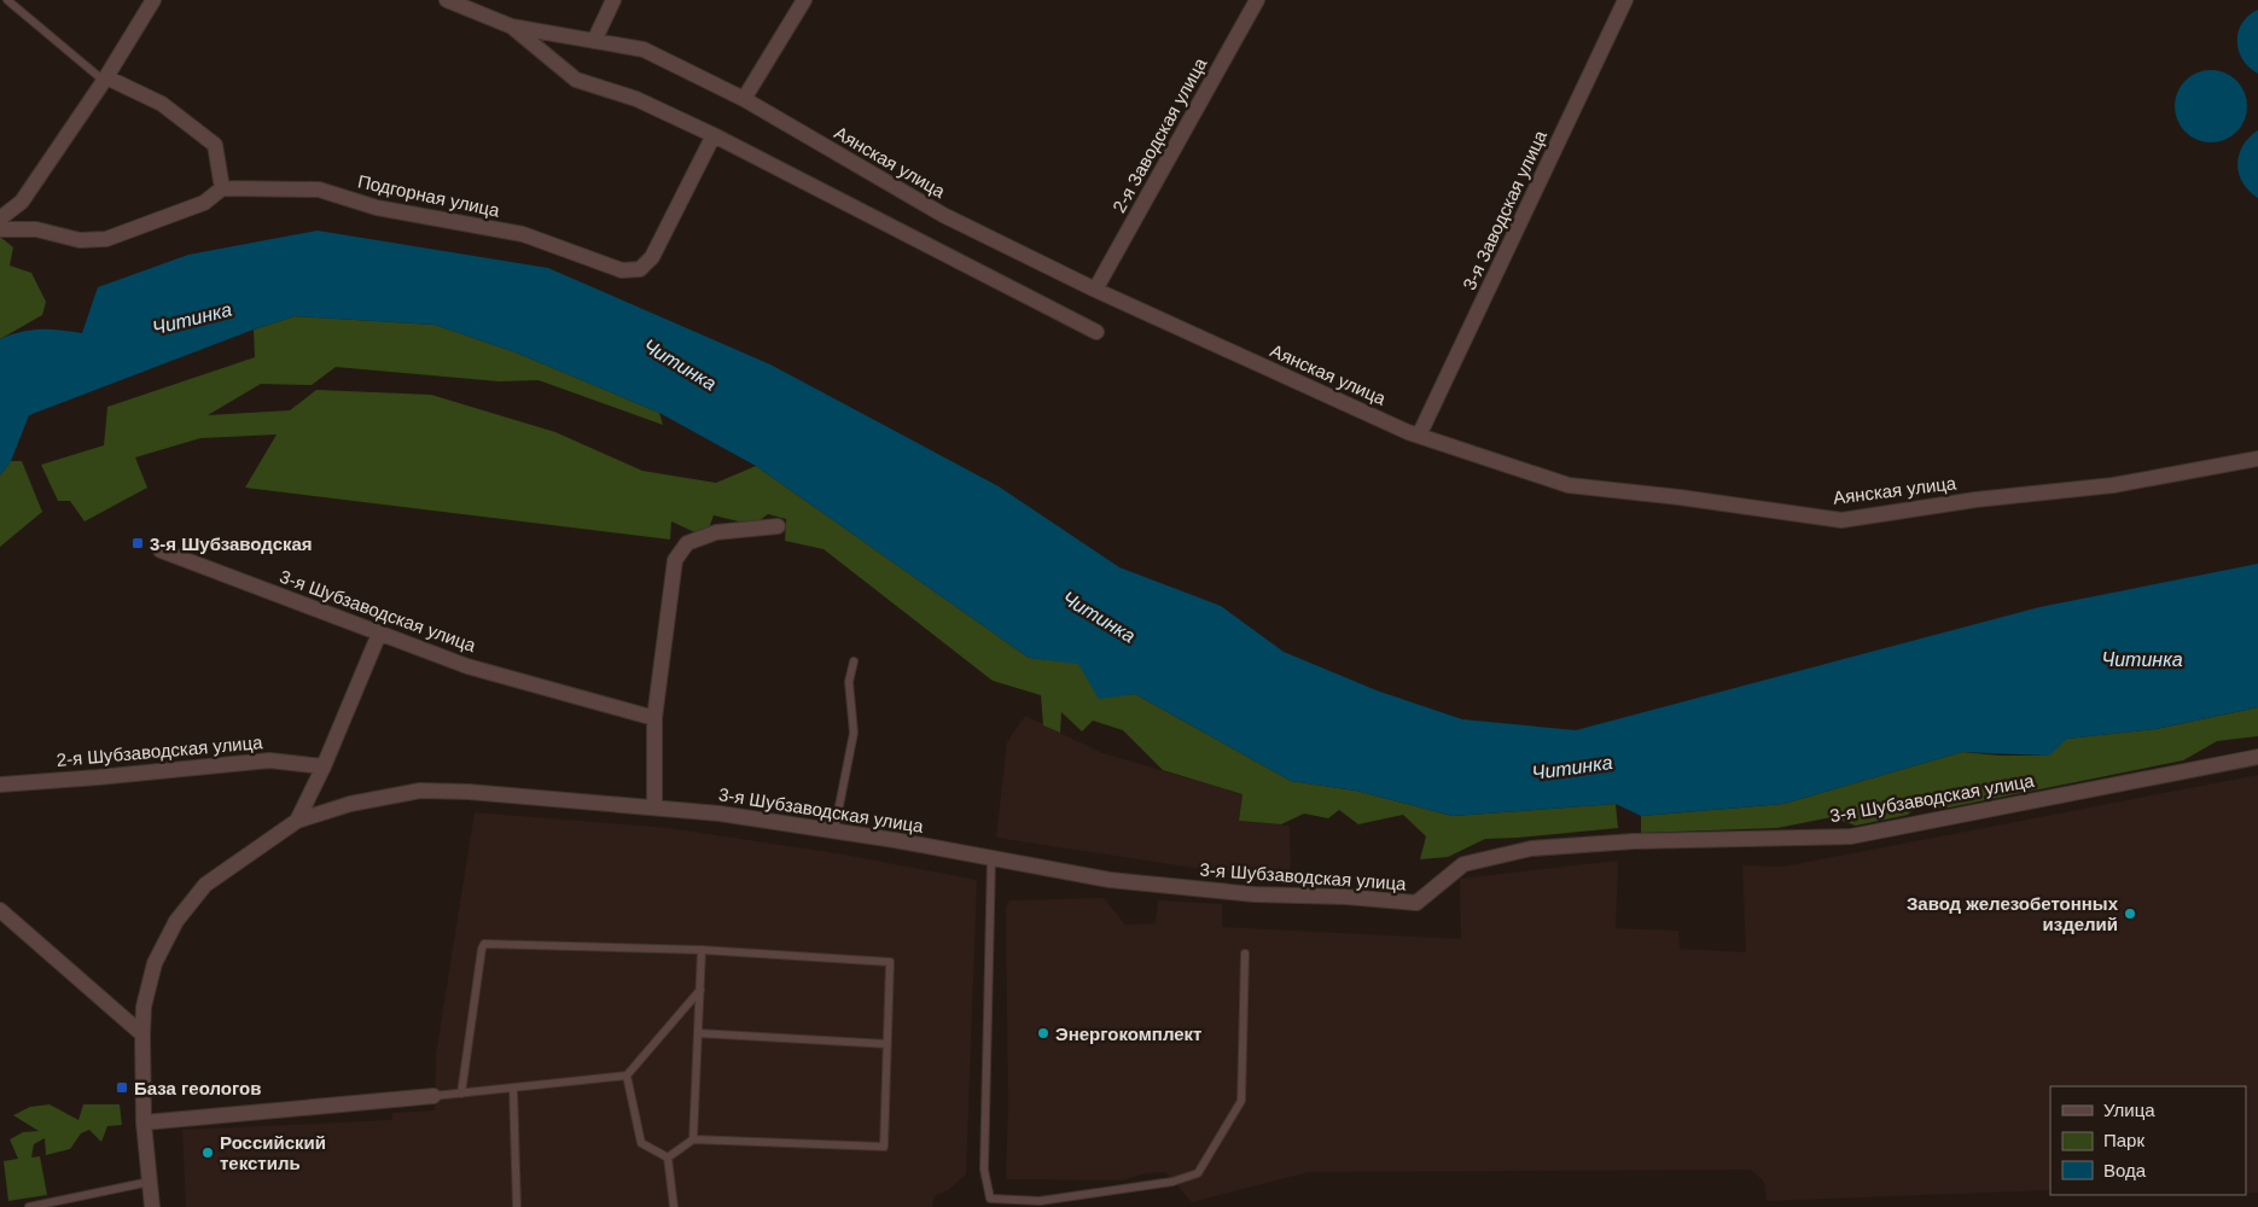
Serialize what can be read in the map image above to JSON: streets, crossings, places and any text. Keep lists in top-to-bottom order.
{
  "streets": {
    "street": [
      "2-я Заводская улица",
      "Аянская улица",
      "Подгорная улица",
      "3-я Заводская улица",
      "3-я Шубзаводская улица",
      "2-я Шубзаводская улица"
    ]
  },
  "crossings": [
    ["2-я Заводская улица", "Аянская улица"],
    ["Аянская улица", "3-я Заводская улица"]
  ],
  "water": ["Читинка"],
  "places": {
    "transit": ["3-я Шубзаводская", "База геологов"],
    "other": ["Завод железобетонных изделий", "Энергокомплект", "Российский текстиль"]
  },
  "legend": ["Улица", "Парк", "Вода"]
}
